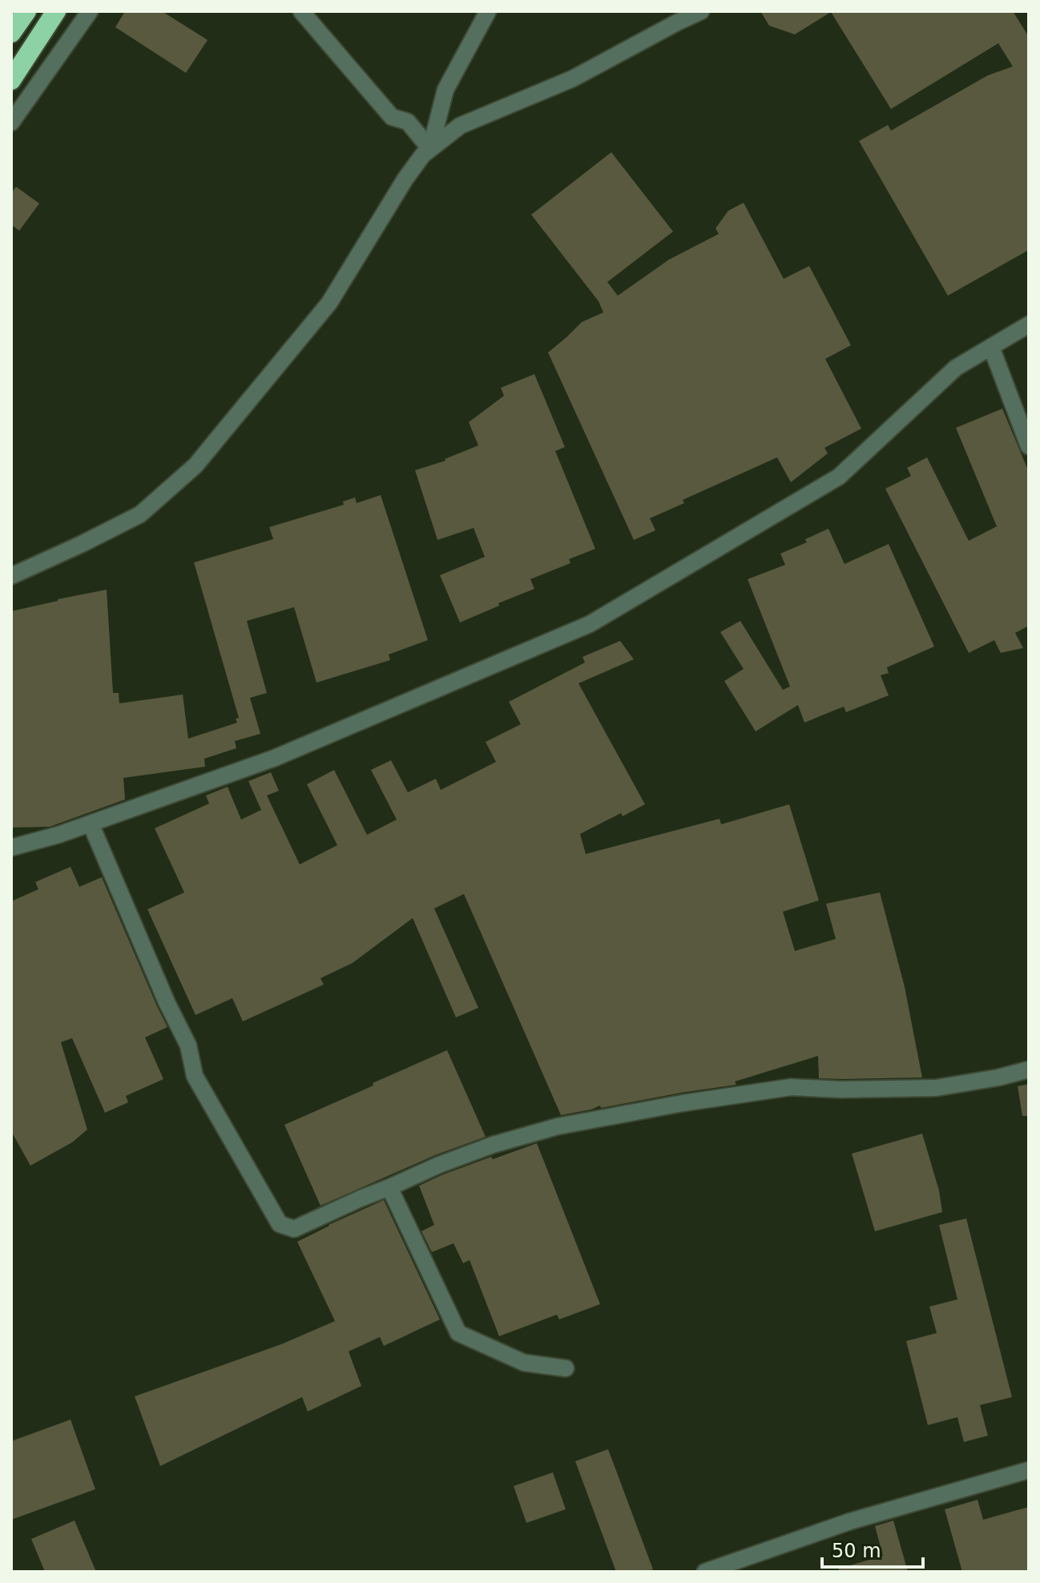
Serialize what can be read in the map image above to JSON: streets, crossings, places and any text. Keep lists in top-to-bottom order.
{
  "scale_bar": "50 m"
}
